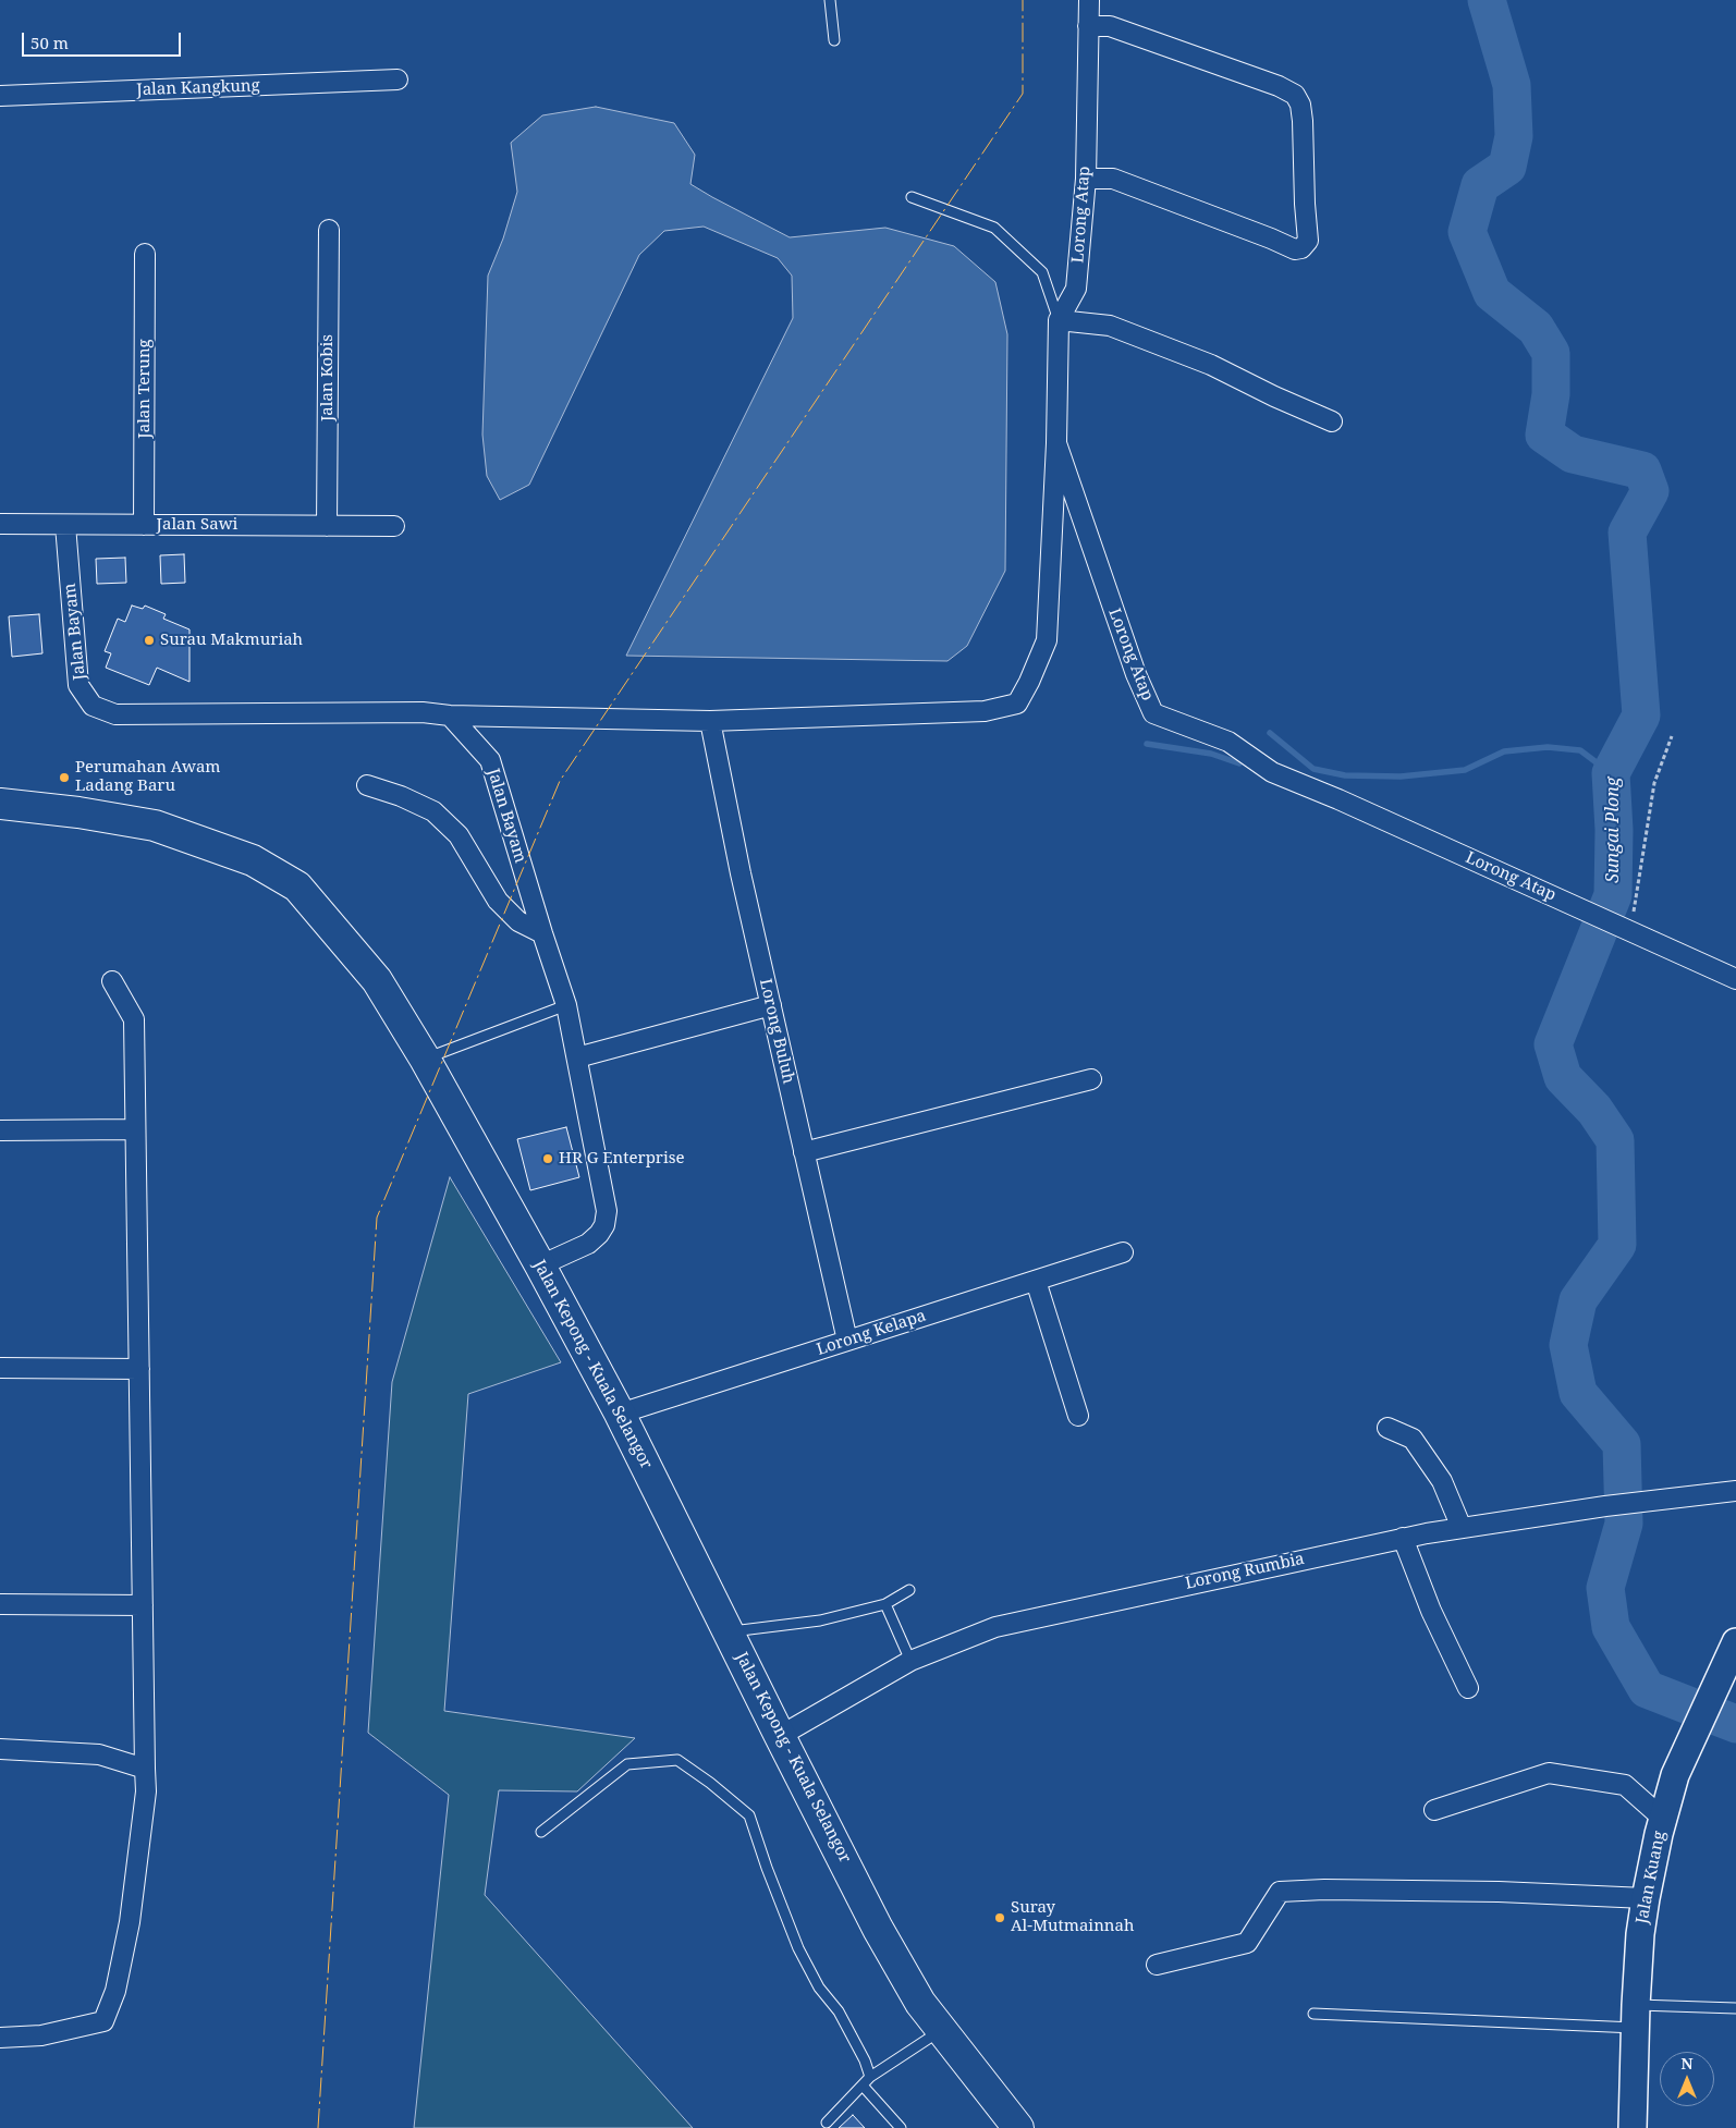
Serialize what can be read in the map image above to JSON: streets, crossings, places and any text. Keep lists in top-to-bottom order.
{
  "streets": {
    "highway": ["Jalan Kepong - Kuala Selangor"],
    "main road": ["Jalan Kuang"],
    "street": [
      "Jalan Kangkung",
      "Lorong Atap",
      "Jalan Kobis",
      "Jalan Terung",
      "Jalan Sawi",
      "Jalan Bayam",
      "Lorong Buluh",
      "Lorong Kelapa",
      "Lorong Rumbia"
    ]
  },
  "crossings": [
    ["Jalan Kobis", "Jalan Sawi"],
    ["Jalan Terung", "Jalan Sawi"],
    ["Jalan Sawi", "Jalan Bayam"],
    ["Jalan Bayam", "Jalan Kepong - Kuala Selangor"],
    ["Lorong Buluh", "Lorong Kelapa"],
    ["Lorong Kelapa", "Jalan Kepong - Kuala Selangor"],
    ["Jalan Kepong - Kuala Selangor", "Lorong Rumbia"]
  ],
  "water": ["Sungai Plong"],
  "places": [
    "Surau Makmuriah",
    "Perumahan Awam Ladang Baru",
    "HR G Enterprise",
    "Suray Al-Mutmainnah"
  ],
  "scale_bar": "50 m",
  "north": "top"
}
